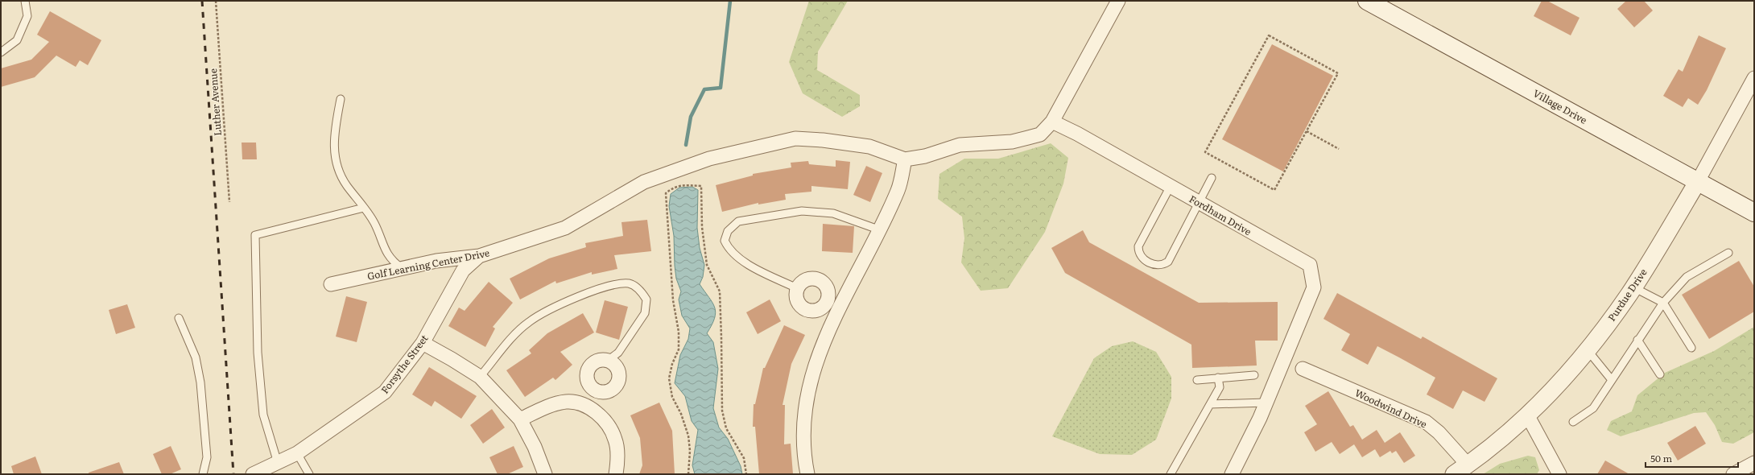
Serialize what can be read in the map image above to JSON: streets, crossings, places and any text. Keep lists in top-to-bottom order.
{
  "streets": {
    "main road": ["Village Drive"],
    "street": [
      "Fordham Drive",
      "Golf Learning Center Drive",
      "Purdue Drive",
      "Forsythe Street",
      "Woodwind Drive"
    ],
    "path": ["Luther Avenue"]
  },
  "crossings": [
    ["Village Drive", "Purdue Drive"],
    ["Fordham Drive", "Golf Learning Center Drive"],
    ["Golf Learning Center Drive", "Forsythe Street"],
    ["Purdue Drive", "Woodwind Drive"]
  ],
  "scale_bar": "50 m"
}
